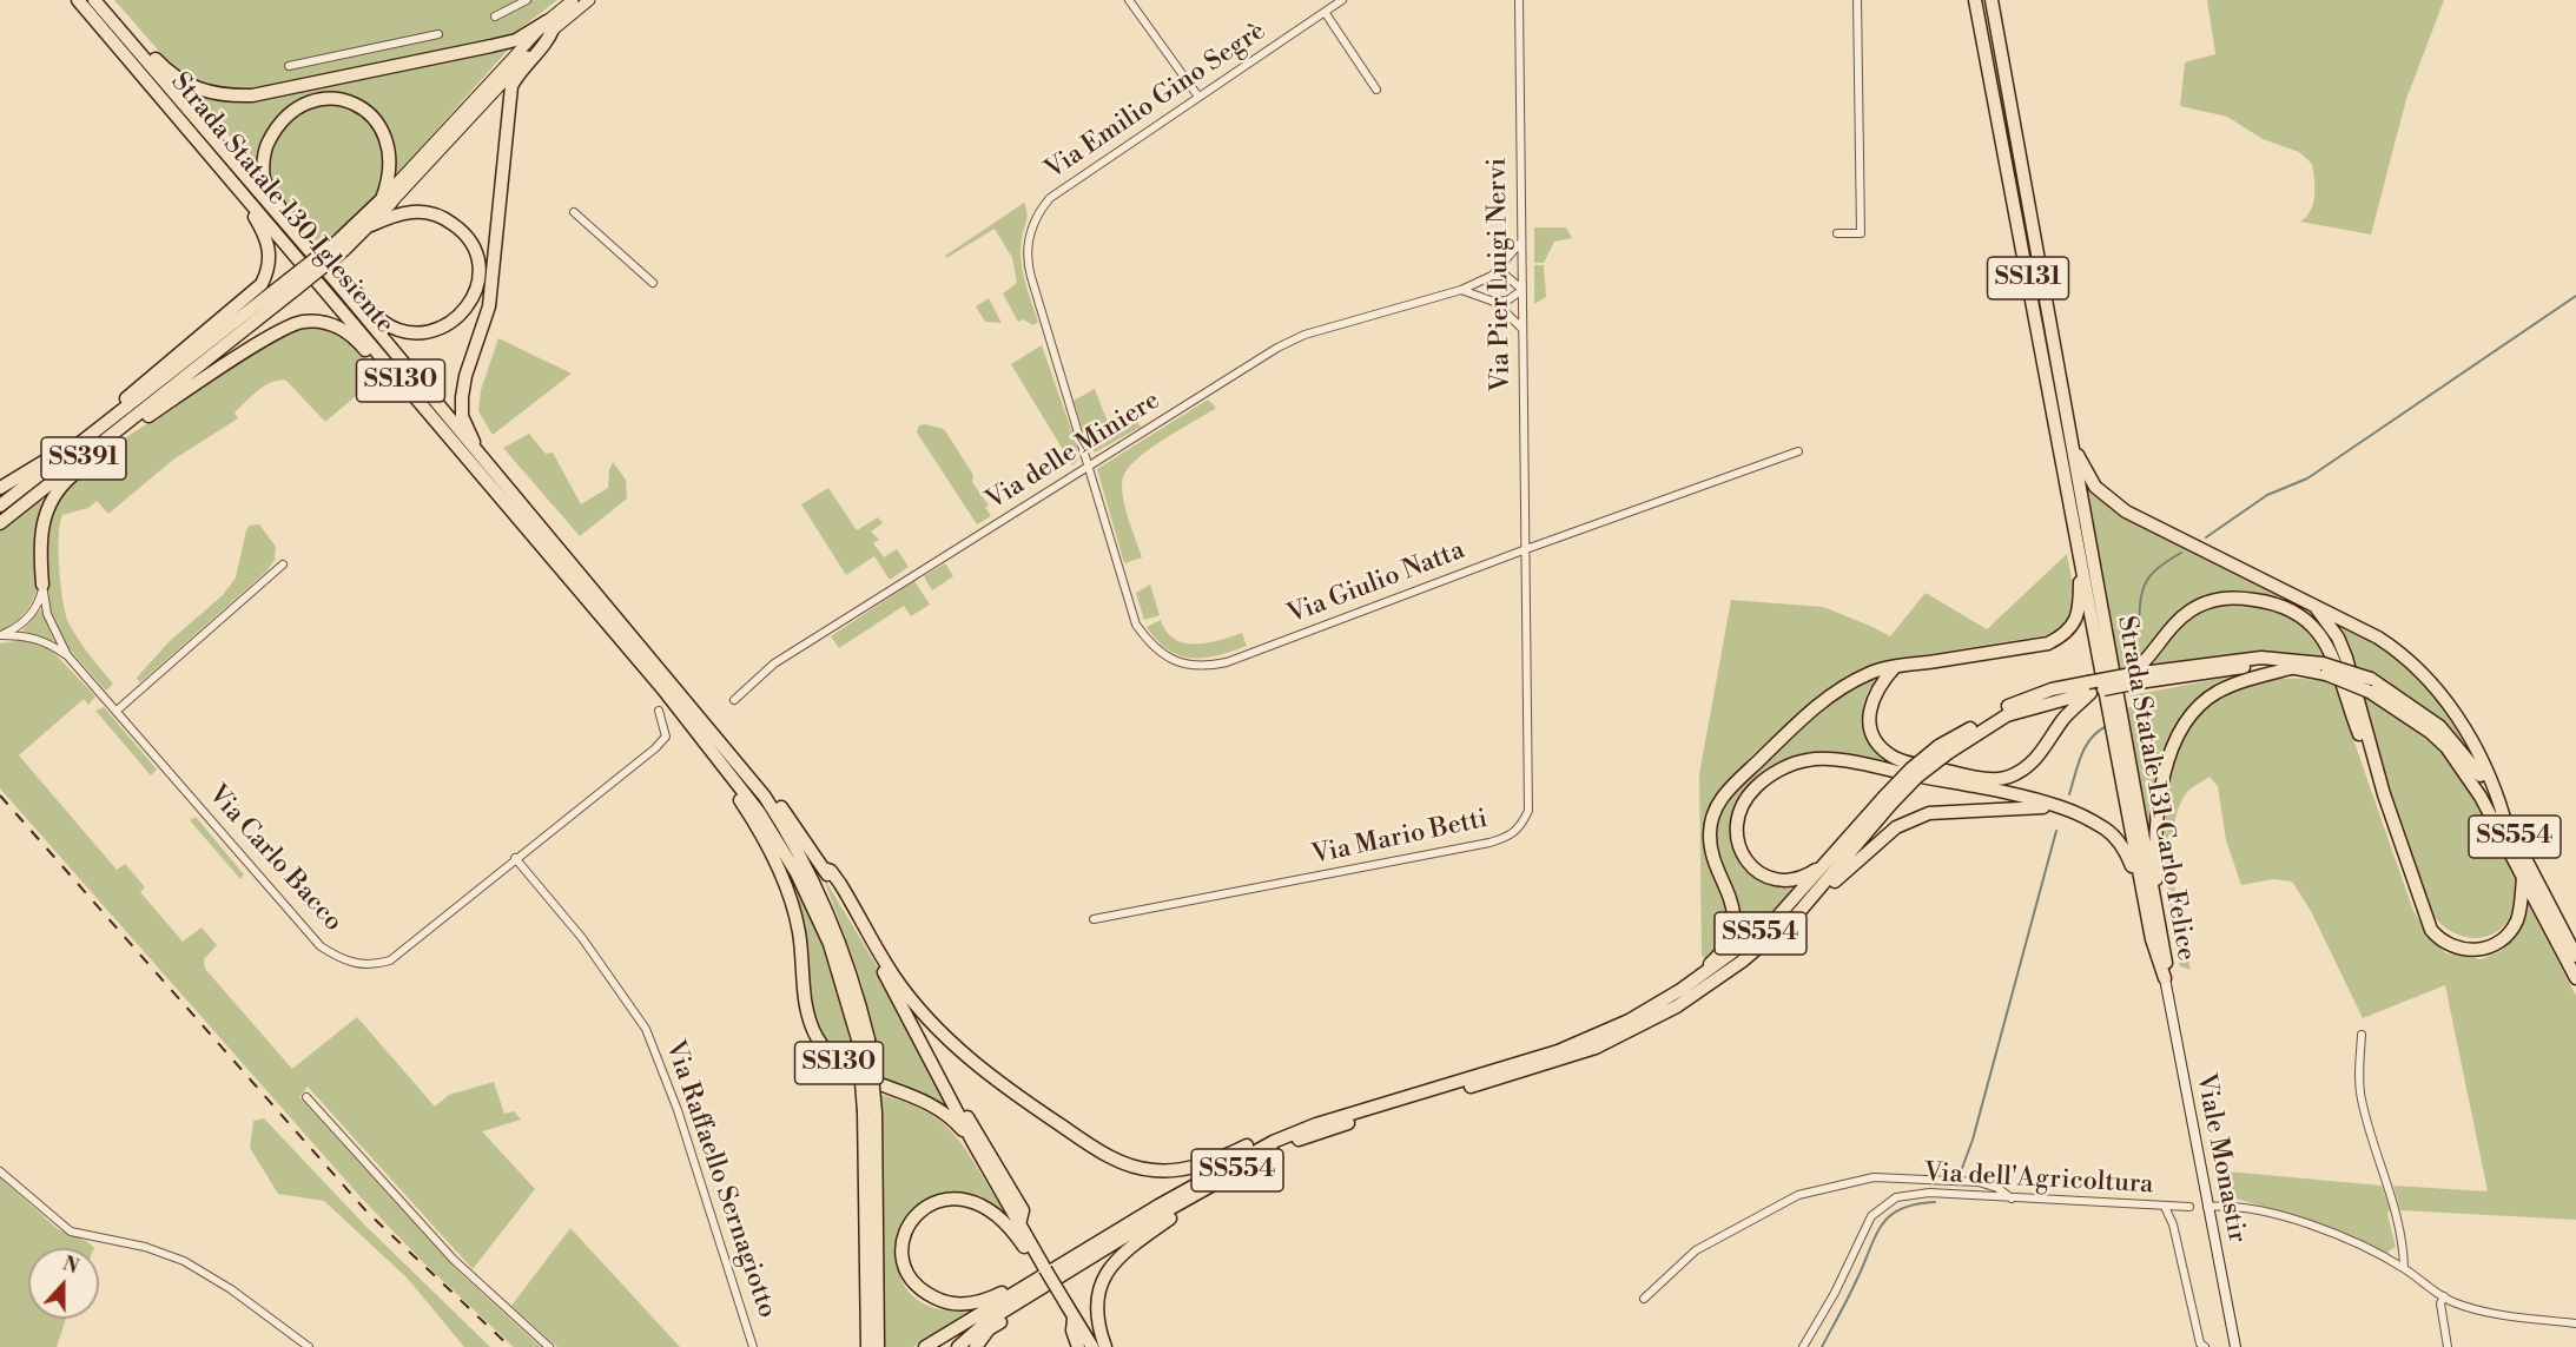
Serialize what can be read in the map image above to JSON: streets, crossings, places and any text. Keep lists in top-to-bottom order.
{
  "streets": {
    "highway": [
      "Strada Statale 130 Iglesiente",
      "SS131",
      "SS130",
      "SS391",
      "Strada Statale 131 Carlo Felice",
      "SS554"
    ],
    "main road": ["Viale Monastir"],
    "street": [
      "Via Emilio Gino Segrè",
      "Via Pier Luigi Nervi",
      "Via delle Miniere",
      "Via Giulio Natta",
      "Via Mario Betti",
      "Via Carlo Bacco",
      "Via Raffaello Sernagiotto",
      "Via dell'Agricoltura"
    ]
  },
  "crossings": [
    ["Via Emilio Gino Segrè", "Via delle Miniere"],
    ["Via Emilio Gino Segrè", "Via Giulio Natta"],
    ["Strada Statale 130 Iglesiente", "SS130"],
    ["Via Pier Luigi Nervi", "Via delle Miniere"],
    ["Via Pier Luigi Nervi", "Via Giulio Natta"],
    ["Via Pier Luigi Nervi", "Via Mario Betti"],
    ["Via delle Miniere", "Via Giulio Natta"],
    ["Via Giulio Natta", "Via Mario Betti"],
    ["Strada Statale 131 Carlo Felice", "Viale Monastir"],
    ["Via Carlo Bacco", "Via Raffaello Sernagiotto"]
  ],
  "north": "top"
}
